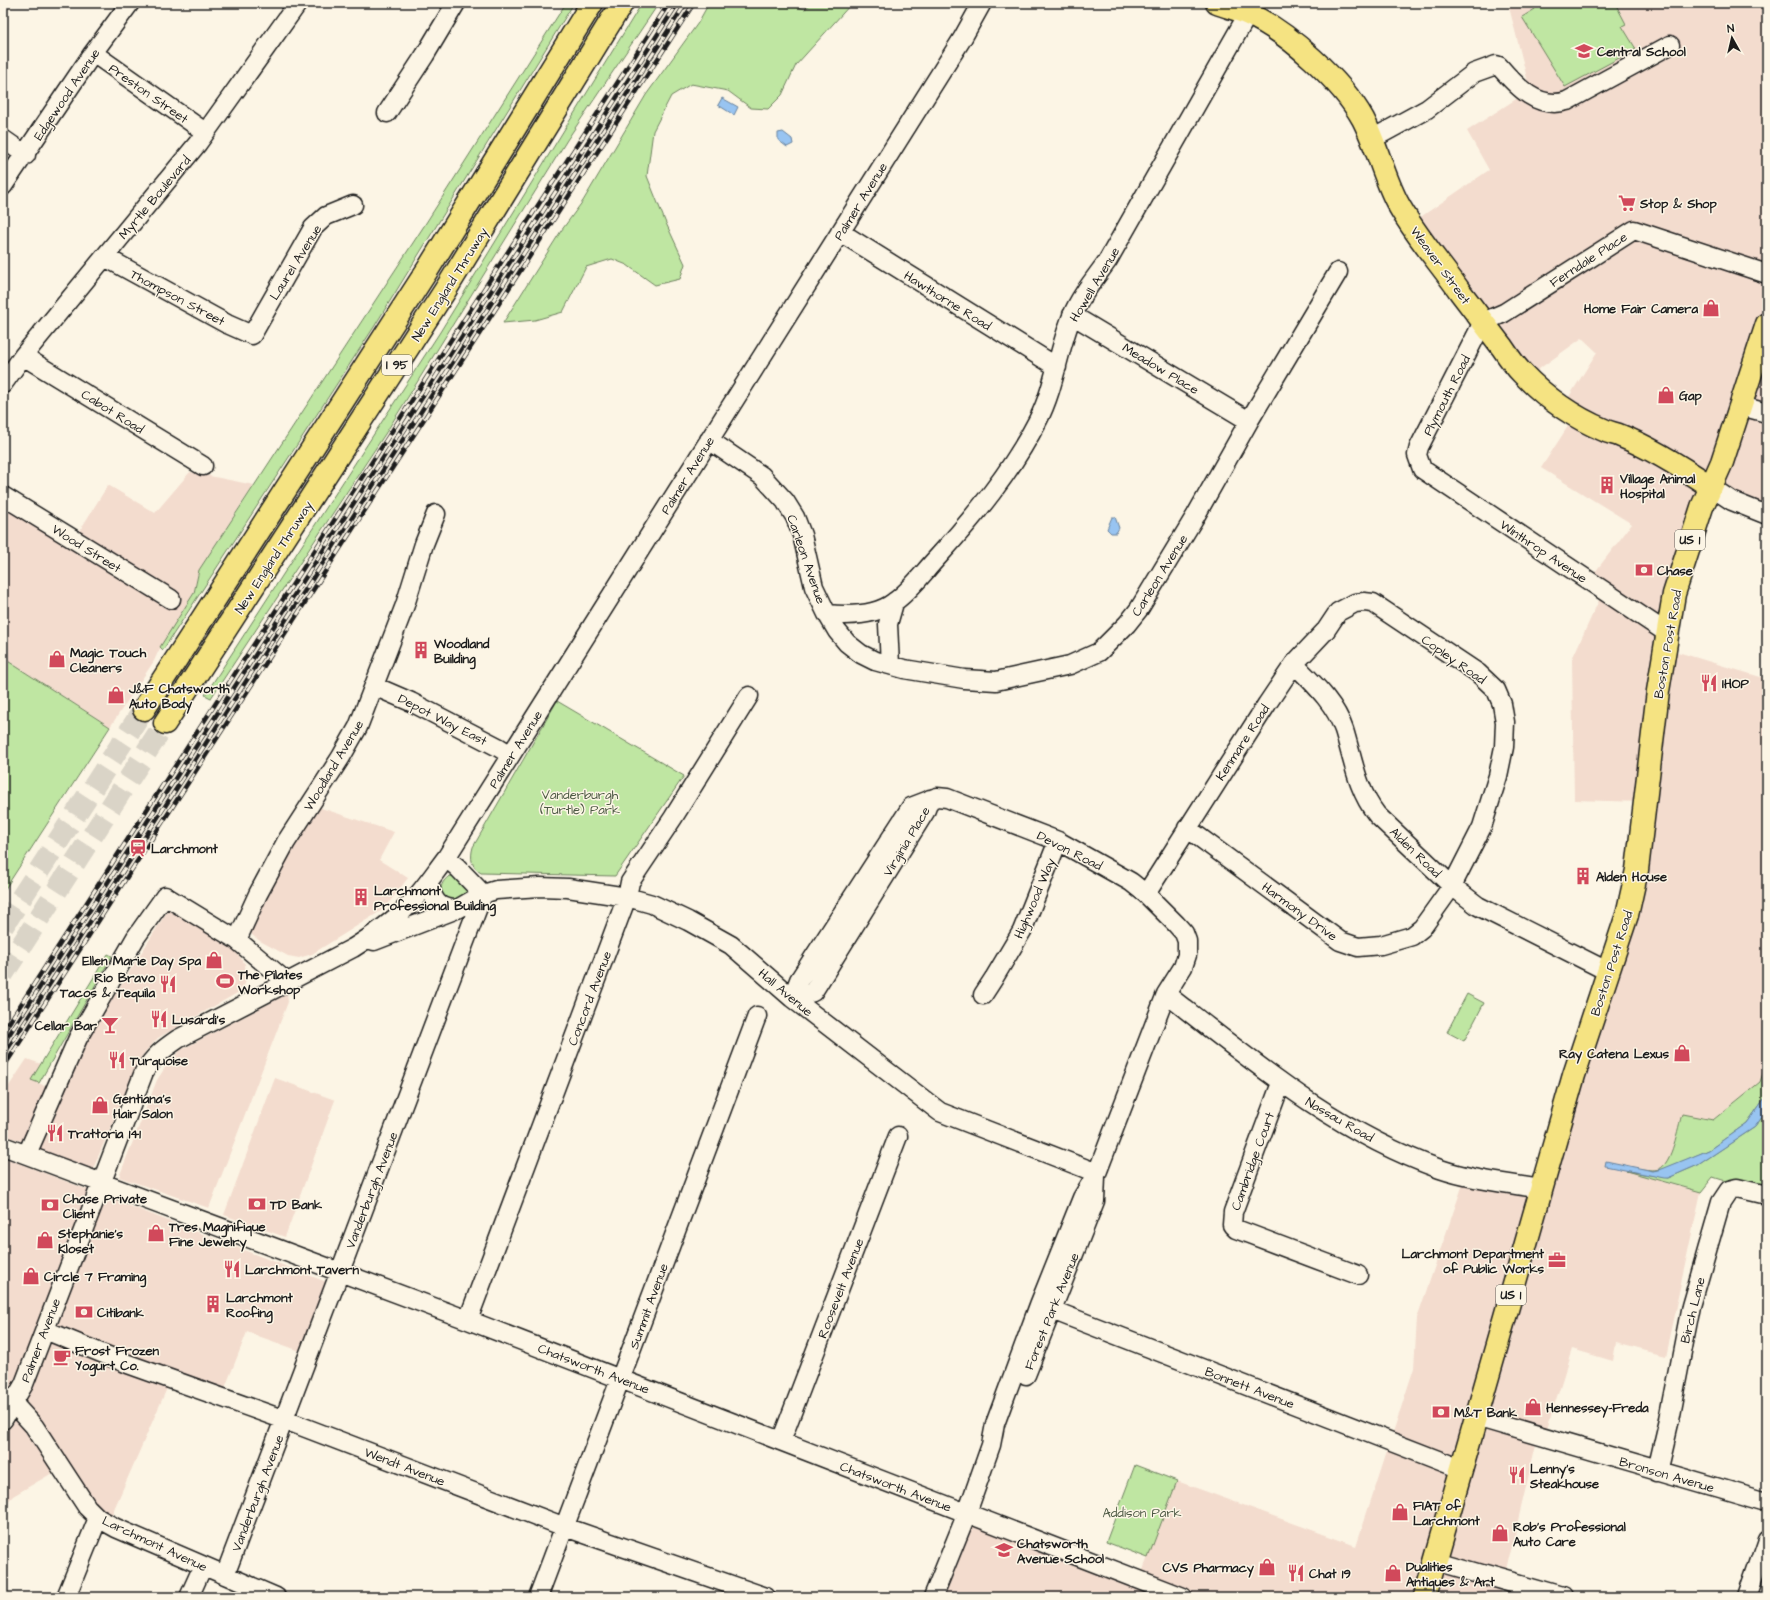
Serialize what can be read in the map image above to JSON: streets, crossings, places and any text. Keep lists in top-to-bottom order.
{
  "streets": {
    "main road": [
      "Weaver Street",
      "New England Thruway",
      "I 95",
      "US 1",
      "Boston Post Road"
    ],
    "street": [
      "Preston Street",
      "Edgewood Avenue",
      "Myrtle Boulevard",
      "Palmer Avenue",
      "Ferndale Place",
      "Laurel Avenue",
      "Howell Avenue",
      "Thompson Street",
      "Hawthorne Road",
      "Meadow Place",
      "Plymouth Road",
      "Cabot Road",
      "Wood Street",
      "Winthrop Avenue",
      "Carleon Avenue",
      "Copley Road",
      "Depot Way East",
      "Kenmare Road",
      "Woodland Avenue",
      "Virginia Place",
      "Devon Road",
      "Alden Road",
      "Highwood Way",
      "Harmony Drive",
      "Hall Avenue",
      "Concord Avenue",
      "Nassau Road",
      "Cambridge Court",
      "Vanderburgh Avenue",
      "Roosevelt Avenue",
      "Summit Avenue",
      "Birch Lane",
      "Forest Park Avenue",
      "Chatsworth Avenue",
      "Bonnett Avenue",
      "Wendt Avenue",
      "Bronson Avenue",
      "Larchmont Avenue"
    ]
  },
  "crossings": [
    ["Preston Street", "Edgewood Avenue"],
    ["Preston Street", "Myrtle Boulevard"],
    ["Myrtle Boulevard", "Thompson Street"],
    ["Myrtle Boulevard", "Cabot Road"],
    ["Palmer Avenue", "Hawthorne Road"],
    ["Palmer Avenue", "Carleon Avenue"],
    ["Palmer Avenue", "Depot Way East"],
    ["Palmer Avenue", "Hall Avenue"],
    ["Palmer Avenue", "Chatsworth Avenue"],
    ["Palmer Avenue", "Wendt Avenue"],
    ["Palmer Avenue", "Larchmont Avenue"],
    ["Ferndale Place", "Weaver Street"],
    ["Ferndale Place", "Plymouth Road"],
    ["Laurel Avenue", "Thompson Street"],
    ["Weaver Street", "Howell Avenue"],
    ["Weaver Street", "Plymouth Road"],
    ["Weaver Street", "Boston Post Road"],
    ["Howell Avenue", "Hawthorne Road"],
    ["Howell Avenue", "Meadow Place"],
    ["Howell Avenue", "Carleon Avenue"],
    ["Meadow Place", "Carleon Avenue"],
    ["Plymouth Road", "Winthrop Avenue"],
    ["Winthrop Avenue", "Boston Post Road"],
    ["Boston Post Road", "Alden Road"],
    ["Boston Post Road", "Nassau Road"],
    ["Boston Post Road", "Bonnett Avenue"],
    ["Boston Post Road", "Bronson Avenue"],
    ["Copley Road", "Kenmare Road"],
    ["Copley Road", "Alden Road"],
    ["Copley Road", "Harmony Drive"],
    ["Depot Way East", "Woodland Avenue"],
    ["Kenmare Road", "Devon Road"],
    ["Kenmare Road", "Alden Road"],
    ["Kenmare Road", "Harmony Drive"],
    ["Virginia Place", "Devon Road"],
    ["Virginia Place", "Hall Avenue"],
    ["Devon Road", "Highwood Way"],
    ["Devon Road", "Forest Park Avenue"],
    ["Alden Road", "Harmony Drive"],
    ["Hall Avenue", "Concord Avenue"],
    ["Hall Avenue", "Vanderburgh Avenue"],
    ["Hall Avenue", "Forest Park Avenue"],
    ["Concord Avenue", "Chatsworth Avenue"],
    ["Nassau Road", "Cambridge Court"],
    ["Nassau Road", "Forest Park Avenue"],
    ["Vanderburgh Avenue", "Chatsworth Avenue"],
    ["Vanderburgh Avenue", "Wendt Avenue"],
    ["Vanderburgh Avenue", "Larchmont Avenue"],
    ["Roosevelt Avenue", "Chatsworth Avenue"],
    ["Summit Avenue", "Chatsworth Avenue"],
    ["Summit Avenue", "Wendt Avenue"],
    ["Birch Lane", "Bronson Avenue"],
    ["Forest Park Avenue", "Chatsworth Avenue"],
    ["Forest Park Avenue", "Bonnett Avenue"]
  ],
  "parks": ["Vanderburgh (Turtle) Park", "Addison Park"],
  "places": {
    "school or university": ["Central School", "Chatsworth Avenue School"],
    "supermarket": ["Stop & Shop"],
    "shop": [
      "Home Fair Camera",
      "Gap",
      "Magic Touch Cleaners",
      "J&F Chatsworth Auto Body",
      "Ellen Marie Day Spa",
      "Ray Catena Lexus",
      "Gentiana's Hair Salon",
      "Tres Magnifique Fine Jewelry",
      "Stephanie's Kloset",
      "Circle 7 Framing",
      "Hennessey-Freda",
      "FIAT of Larchmont",
      "Rob's Professional Auto Care",
      "CVS Pharmacy",
      "Dualities Antiques & Art"
    ],
    "building": [
      "Village Animal Hospital",
      "Woodland Building",
      "Alden House",
      "Larchmont Professional Building",
      "Larchmont Roofing"
    ],
    "bank": [
      "Chase",
      "TD Bank",
      "Chase Private Client",
      "Citibank",
      "M&T Bank"
    ],
    "restaurant": [
      "IHOP",
      "Rio Bravo Tacos & Tequila",
      "Lusardi's",
      "Turquoise",
      "Trattoria 141",
      "Larchmont Tavern",
      "Lenny's Steakhouse",
      "Chat 19"
    ],
    "station": ["Larchmont"],
    "sports": ["The Pilates Workshop"],
    "bar": ["Cellar Bar"],
    "office": ["Larchmont Department of Public Works"],
    "cafe": ["Frost Frozen Yogurt Co."]
  },
  "north": "top"
}
